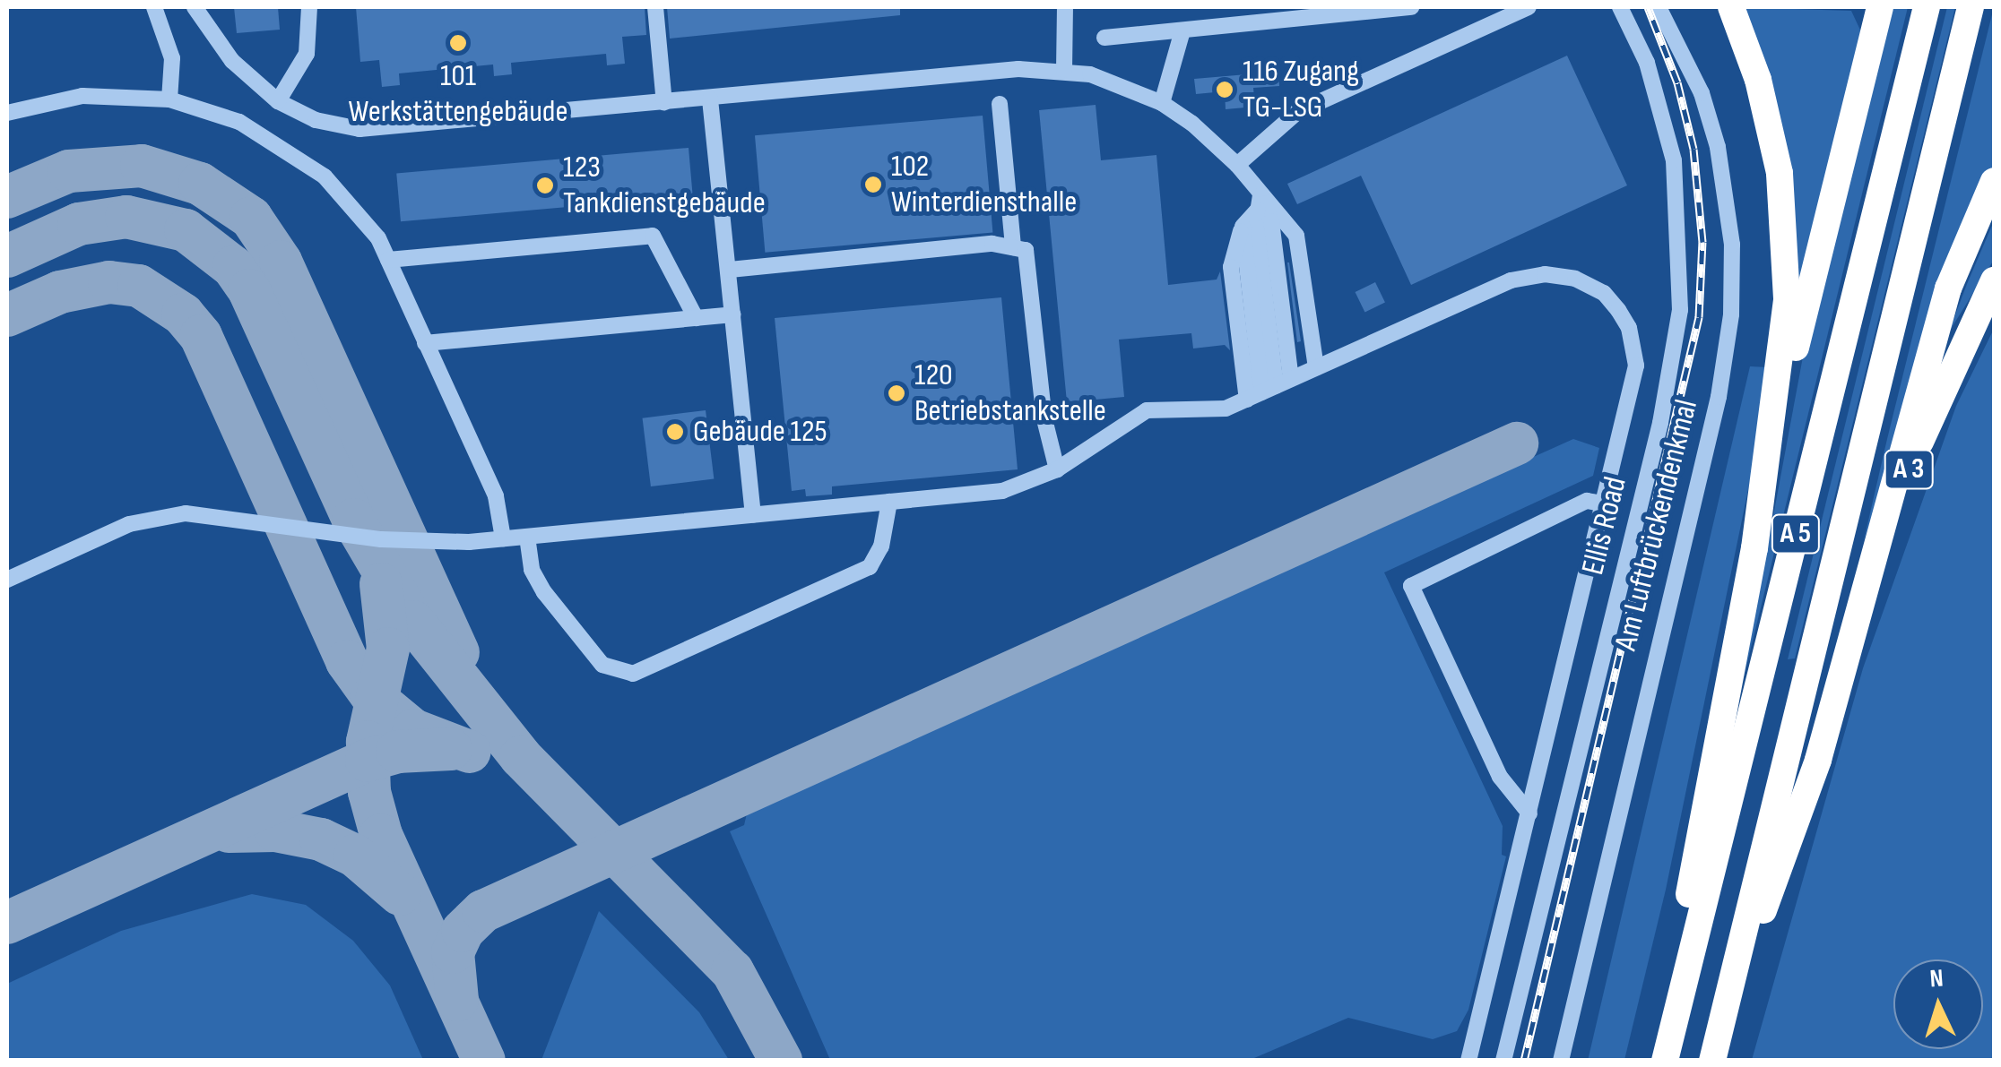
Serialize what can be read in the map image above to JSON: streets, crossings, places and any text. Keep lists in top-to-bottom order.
{
  "streets": {
    "highway": ["A 3", "A 5"],
    "street": ["Am Luftbrückendenkmal", "Ellis Road"]
  },
  "places": [
    "101 Werkstättengebäude",
    "116 Zugang TG-LSG",
    "102 Winterdiensthalle",
    "123 Tankdienstgebäude",
    "120 Betriebstankstelle",
    "Gebäude 125"
  ],
  "north": "top"
}
